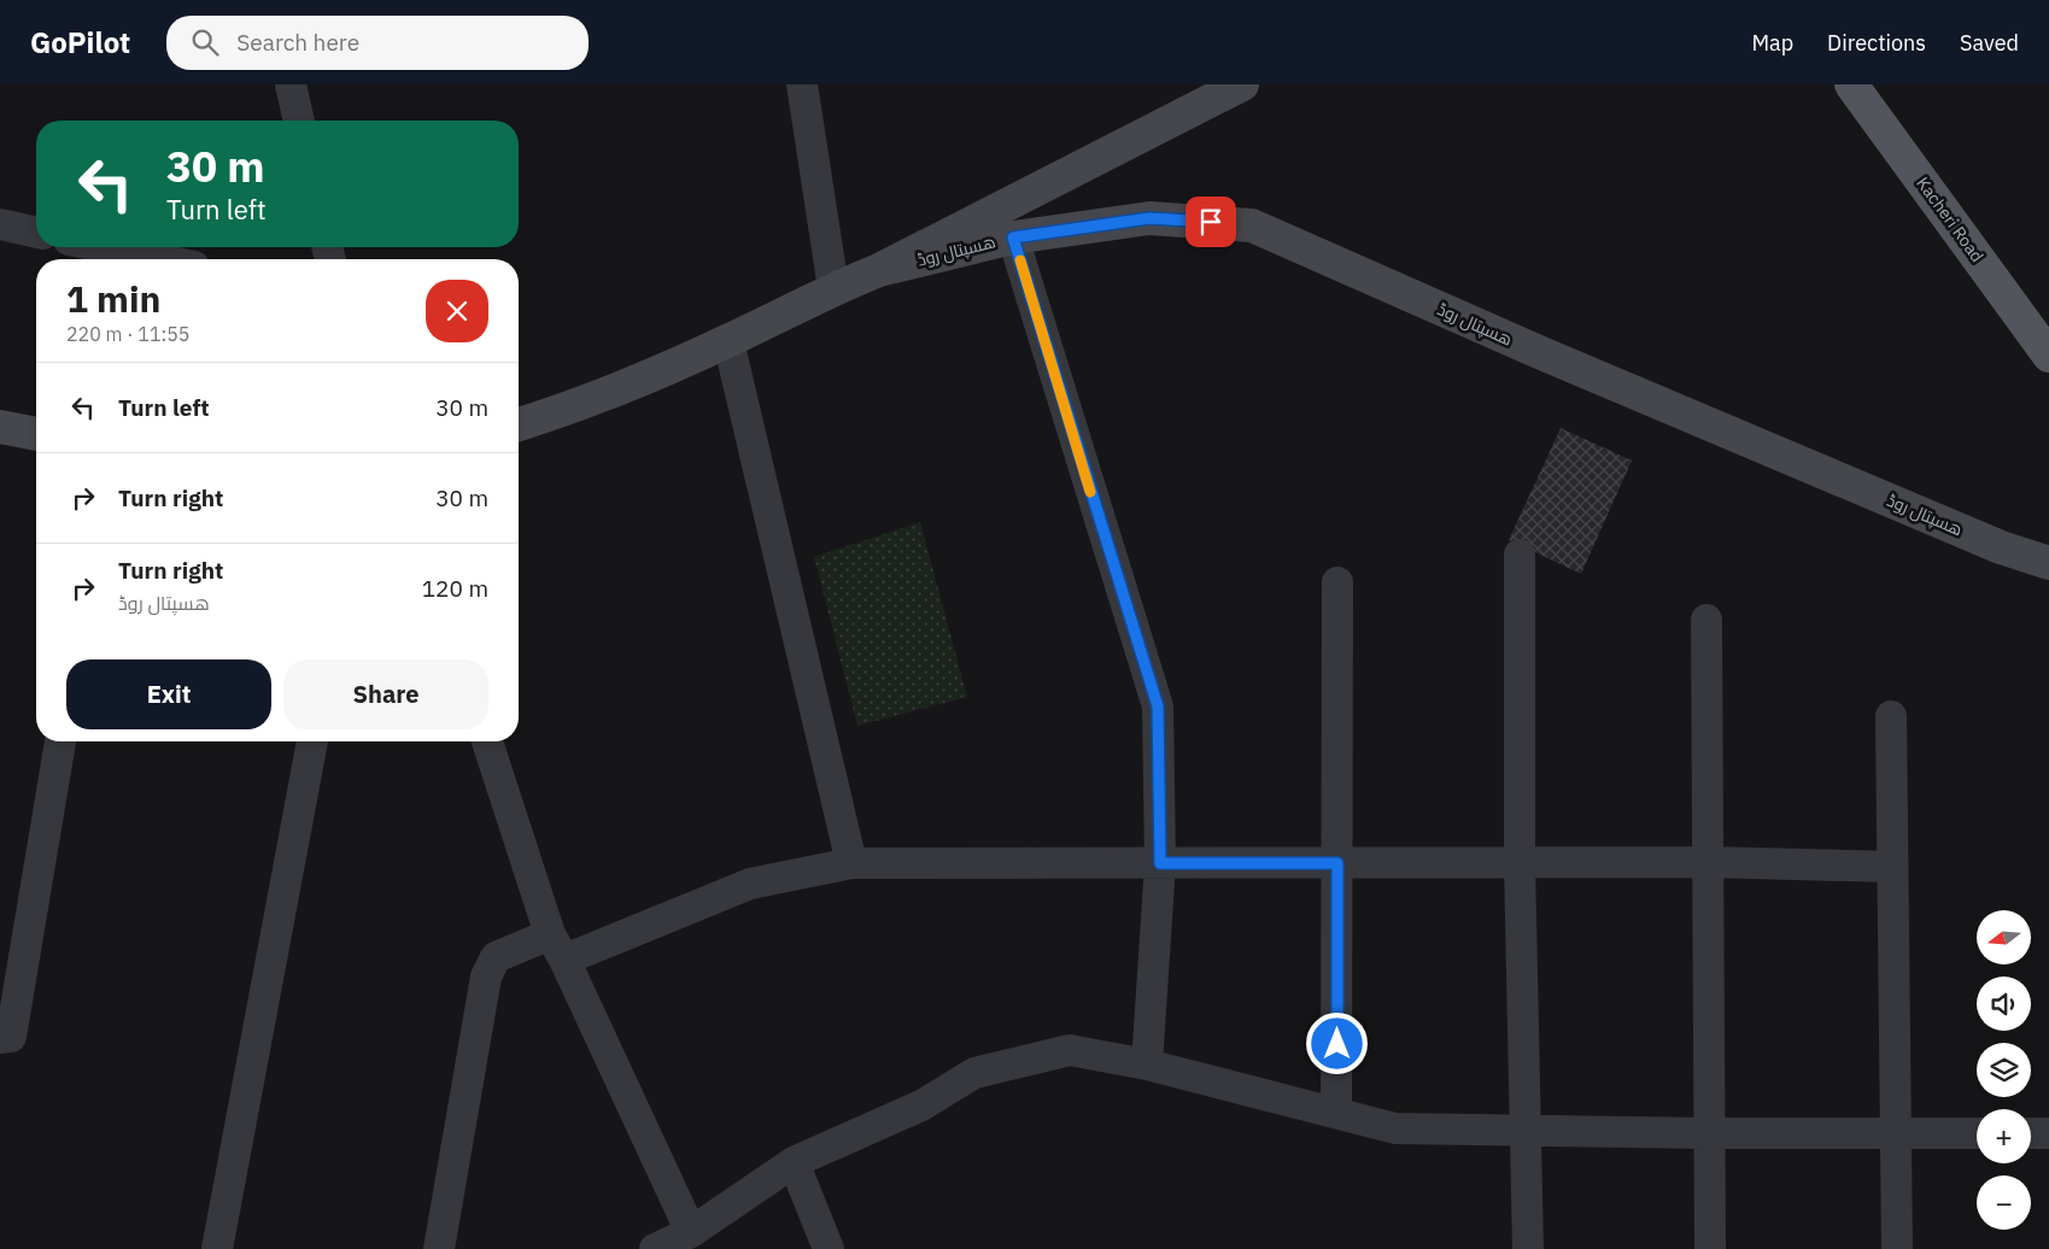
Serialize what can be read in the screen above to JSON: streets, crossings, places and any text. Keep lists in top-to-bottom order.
{
  "streets": {
    "main road": ["Kacheri Road", "ھسپتال روڈ"]
  },
  "north": "left",
  "page": {
    "header": "GoPilot",
    "search": "Search here",
    "nav": ["Map", "Directions", "Saved"],
    "turn": ["30 m", "Turn left"],
    "heading": ["1 min", "220 m · 11:55"],
    "list": [
      {
        "name": "Turn left",
        "value": "30 m"
      },
      {
        "name": "Turn right",
        "value": "30 m"
      },
      {
        "name": "Turn right",
        "note": "ھسپتال روڈ",
        "value": "120 m"
      }
    ],
    "buttons": ["Exit", "Share"],
    "map_buttons": ["+", "−"]
  }
}
